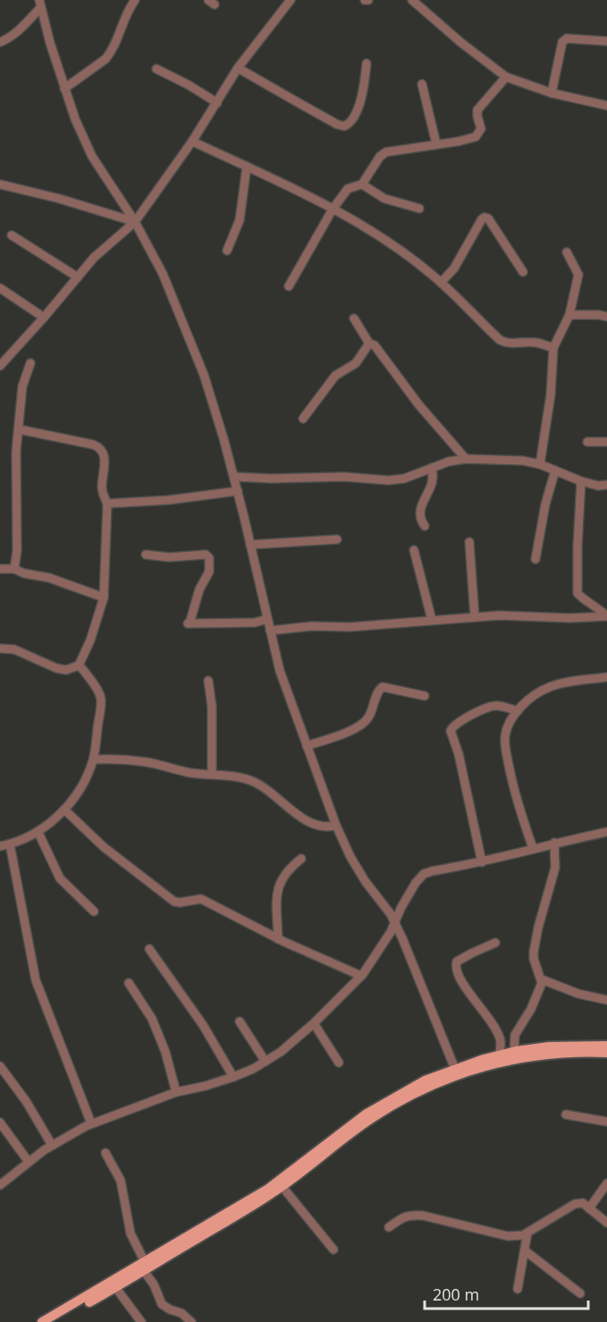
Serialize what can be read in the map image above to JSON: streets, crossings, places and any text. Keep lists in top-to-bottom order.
{
  "scale_bar": "200 m"
}
